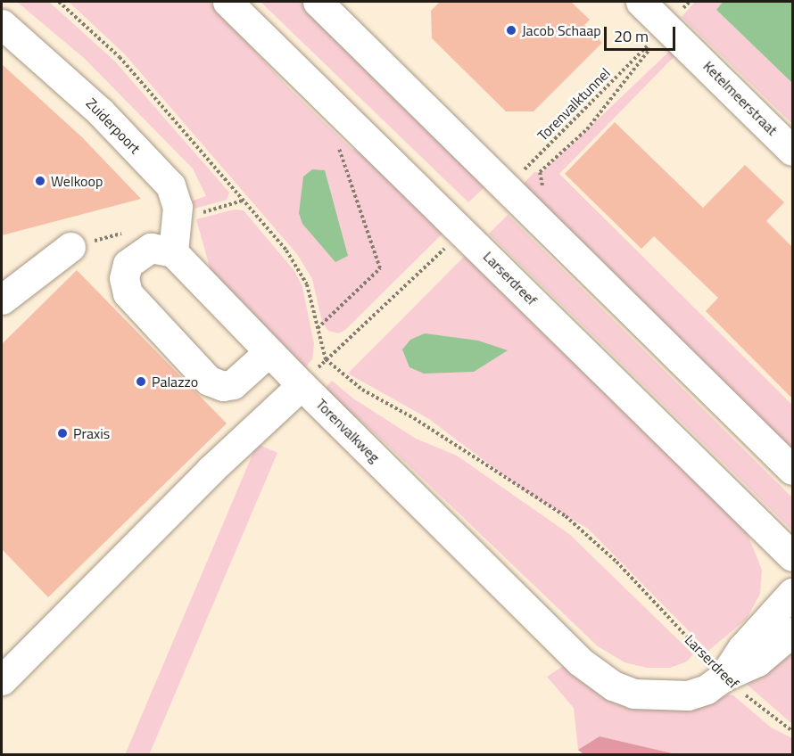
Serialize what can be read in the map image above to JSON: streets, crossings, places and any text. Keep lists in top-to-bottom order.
{
  "streets": {
    "street": [
      "Ketelmeerstraat",
      "Zuiderpoort",
      "Larserdreef",
      "Torenvalkweg"
    ],
    "path": ["Torenvalktunnel"]
  },
  "crossings": [
    ["Ketelmeerstraat", "Torenvalktunnel"],
    ["Larserdreef", "Torenvalkweg"]
  ],
  "places": [
    "Jacob Schaap",
    "Welkoop",
    "Palazzo",
    "Praxis"
  ],
  "scale_bar": "20 m"
}
